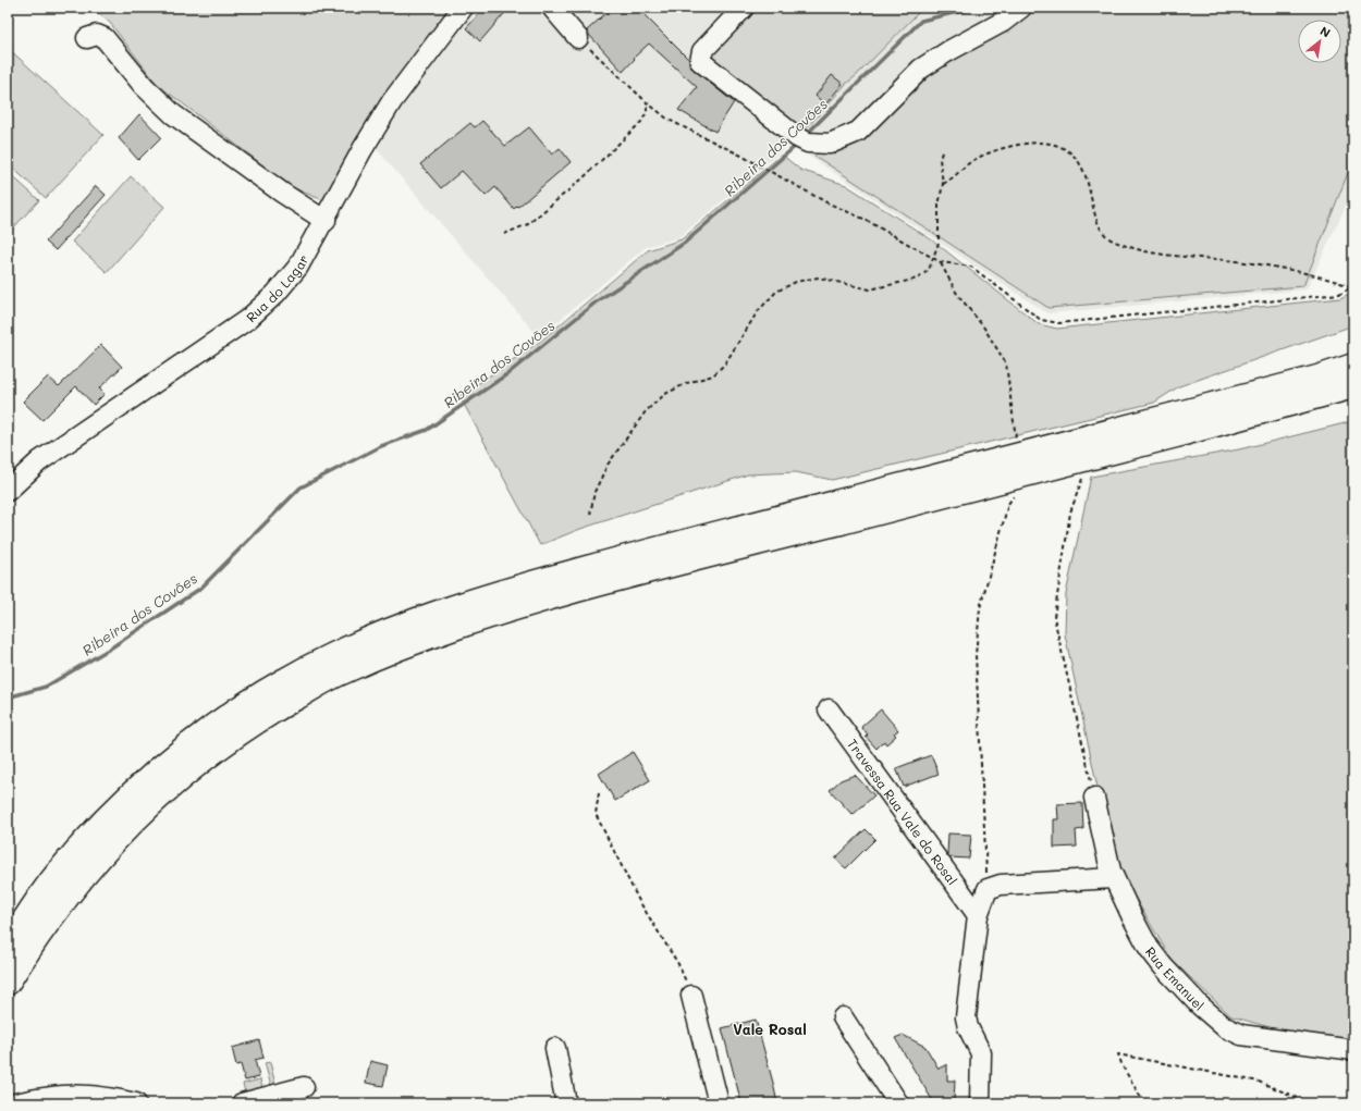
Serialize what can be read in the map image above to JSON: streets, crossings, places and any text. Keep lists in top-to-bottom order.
{
  "streets": {
    "street": ["Rua do Lagar", "Travessa Rua Vale do Rosal", "Rua Emanuel"]
  },
  "districts": ["Vale Rosal"],
  "water": ["Ribeira dos Covões"],
  "north": "top right"
}
